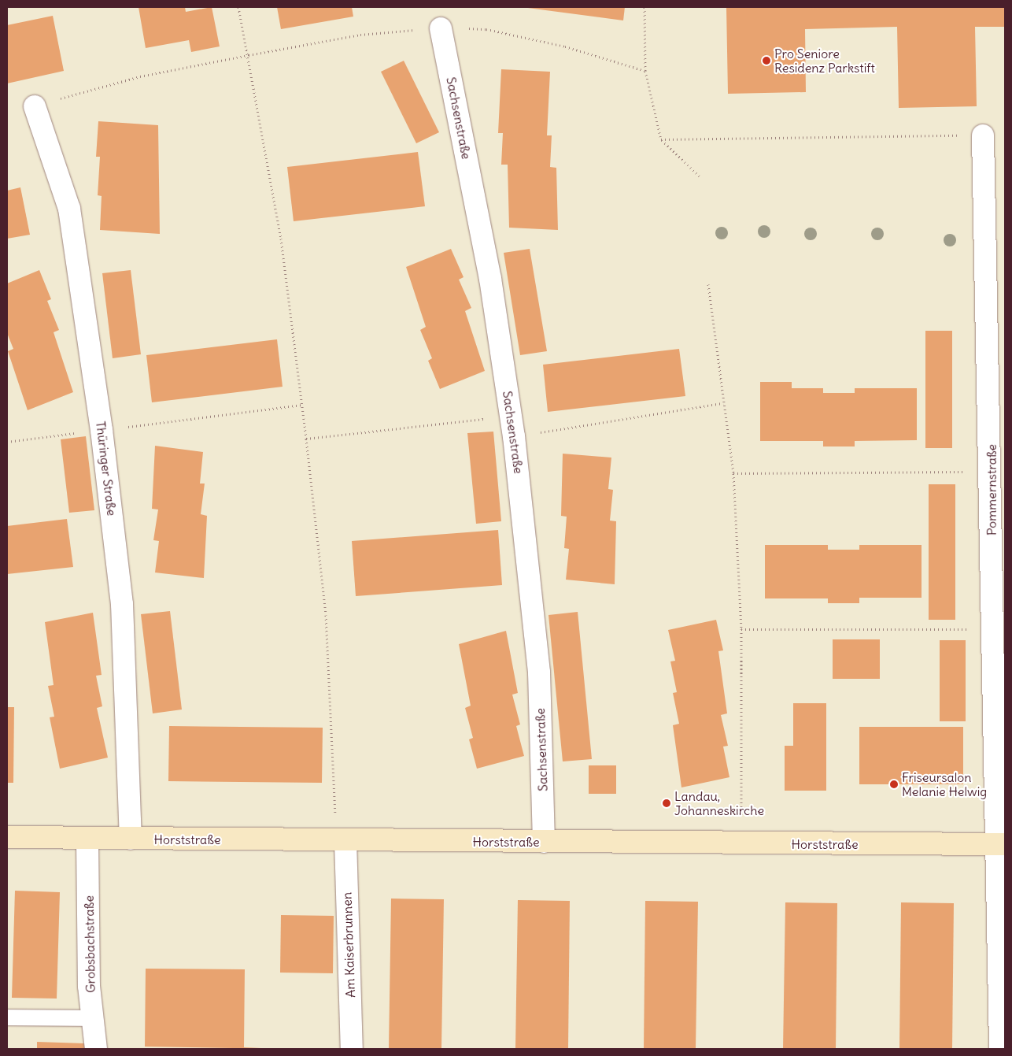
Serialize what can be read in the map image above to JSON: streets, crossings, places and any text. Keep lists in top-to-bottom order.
{
  "streets": {
    "street": [
      "Sachsenstraße",
      "Thüringer Straße",
      "Pommernstraße",
      "Horststraße",
      "Grobsbachstraße",
      "Am Kaiserbrunnen"
    ]
  },
  "crossings": [
    ["Sachsenstraße", "Horststraße"],
    ["Thüringer Straße", "Horststraße"],
    ["Pommernstraße", "Horststraße"],
    ["Horststraße", "Grobsbachstraße"],
    ["Horststraße", "Am Kaiserbrunnen"]
  ],
  "places": ["Pro Seniore Residenz Parkstift", "Friseursalon Melanie Helwig", "Landau, Johanneskirche"]
}
